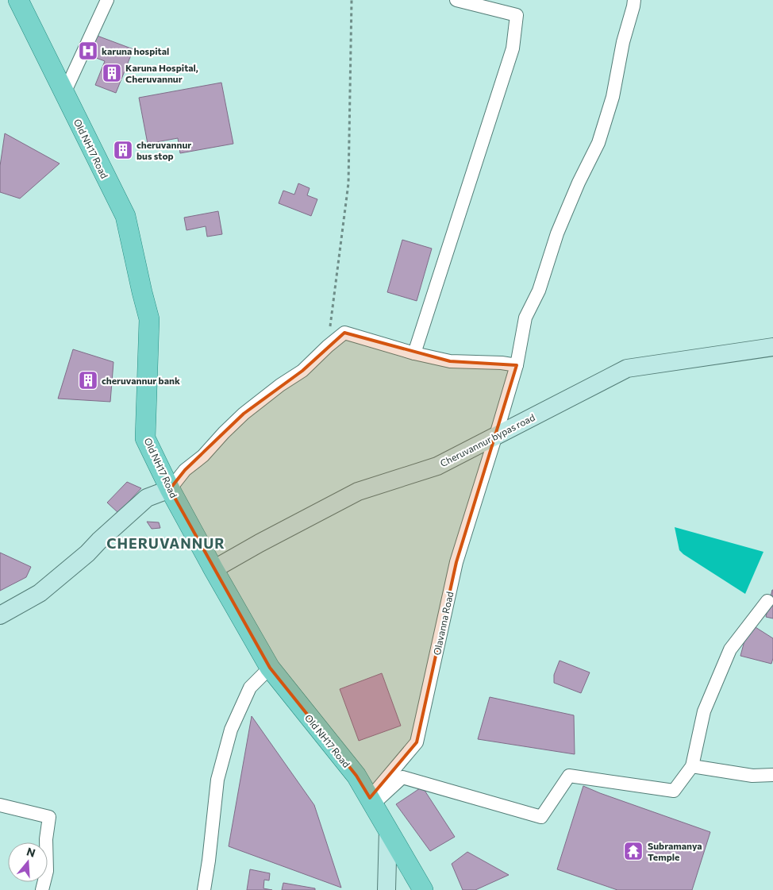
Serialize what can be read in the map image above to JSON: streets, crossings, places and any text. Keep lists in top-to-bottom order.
{
  "streets": {
    "main road": ["Old NH17 Road", "Cheruvannur bypas road"],
    "street": ["Olavanna Road"]
  },
  "crossings": [
    ["Old NH17 Road", "Cheruvannur bypas road"],
    ["Old NH17 Road", "Olavanna Road"],
    ["Cheruvannur bypas road", "Olavanna Road"]
  ],
  "districts": ["CHERUVANNUR"],
  "places": {
    "hospital": ["karuna hospital"],
    "building": ["Karuna Hospital, Cheruvannur", "cheruvannur bus stop", "cheruvannur bank"],
    "temple": ["Subramanya Temple"]
  },
  "north": "top"
}
